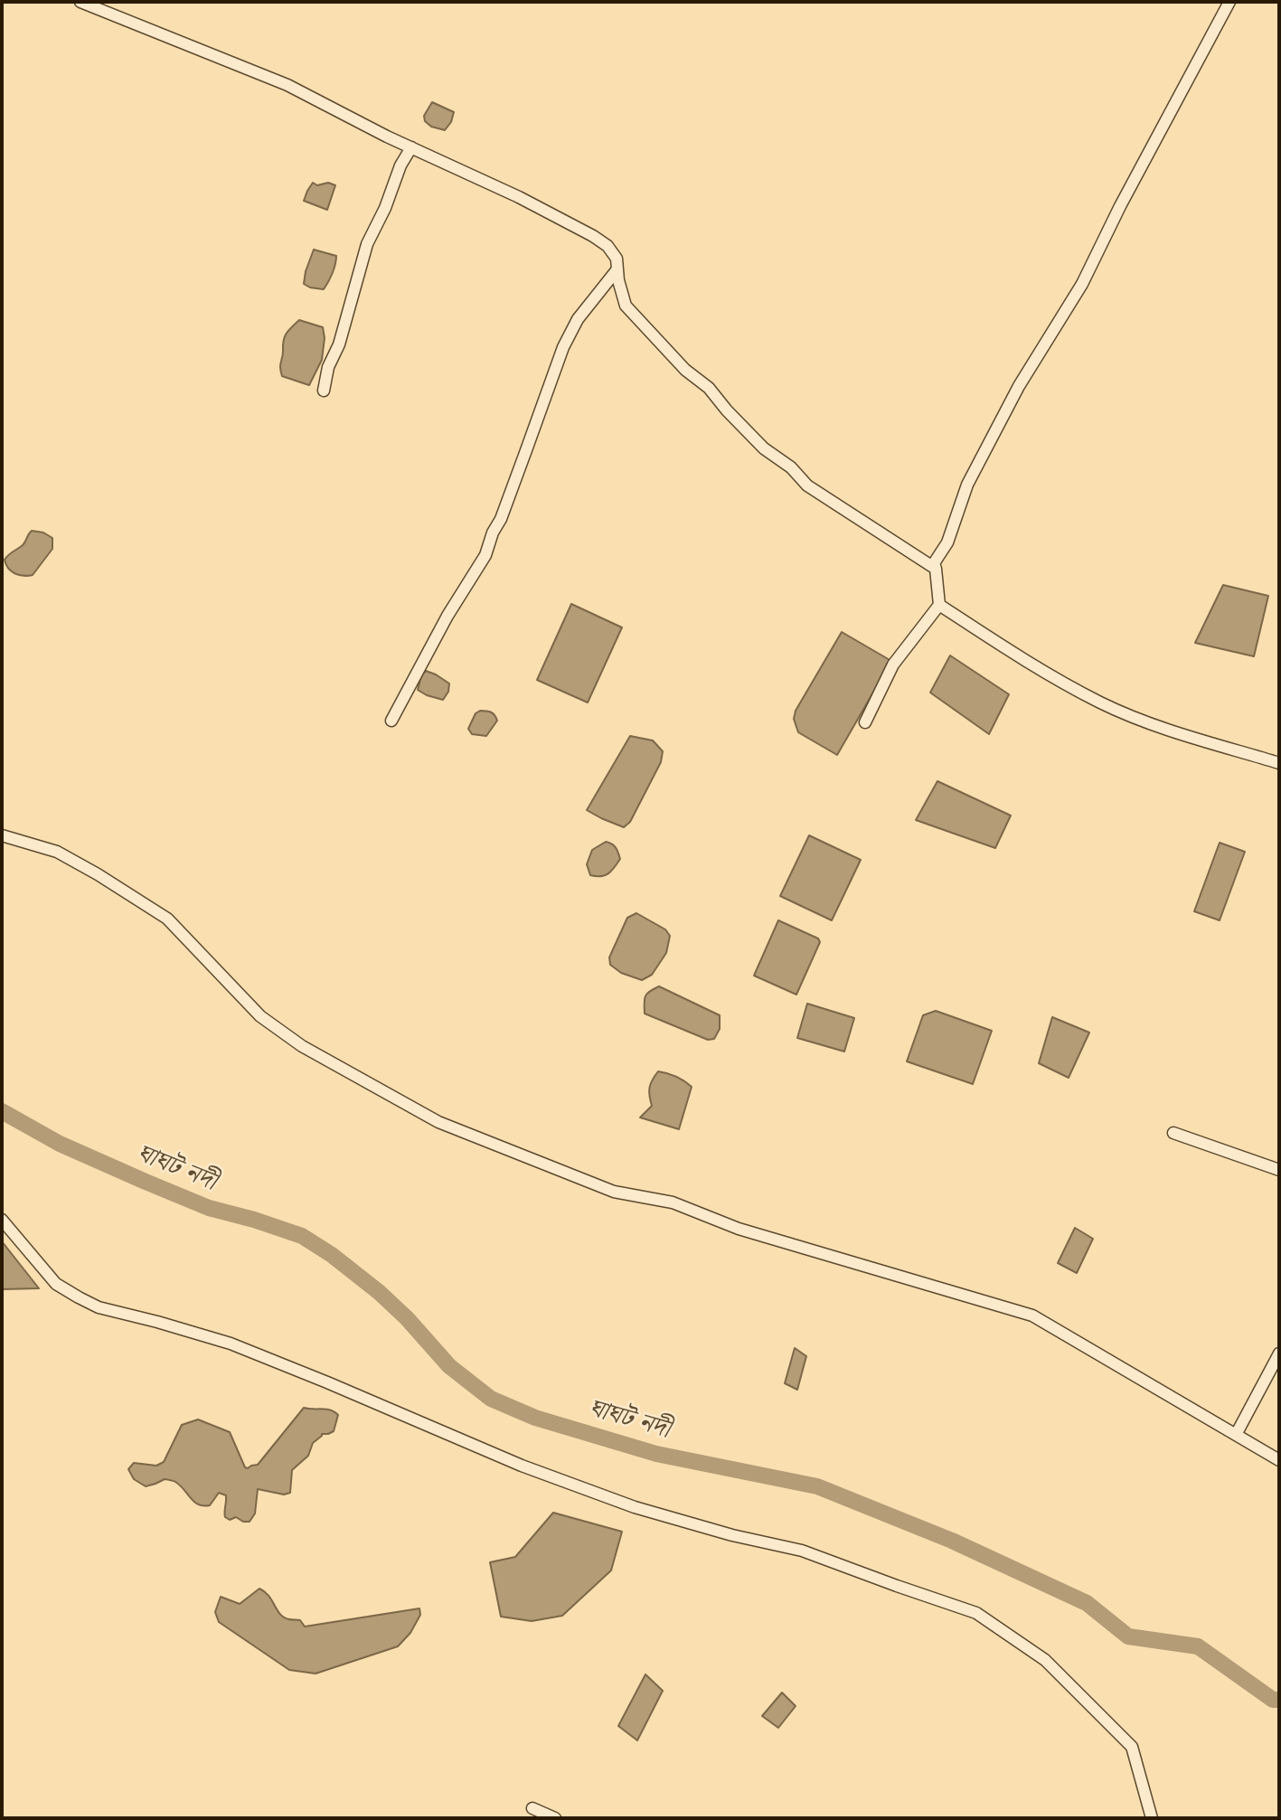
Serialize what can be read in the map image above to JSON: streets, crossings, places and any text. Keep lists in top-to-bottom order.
{
  "water": ["ঘাঘট নদী"]
}
